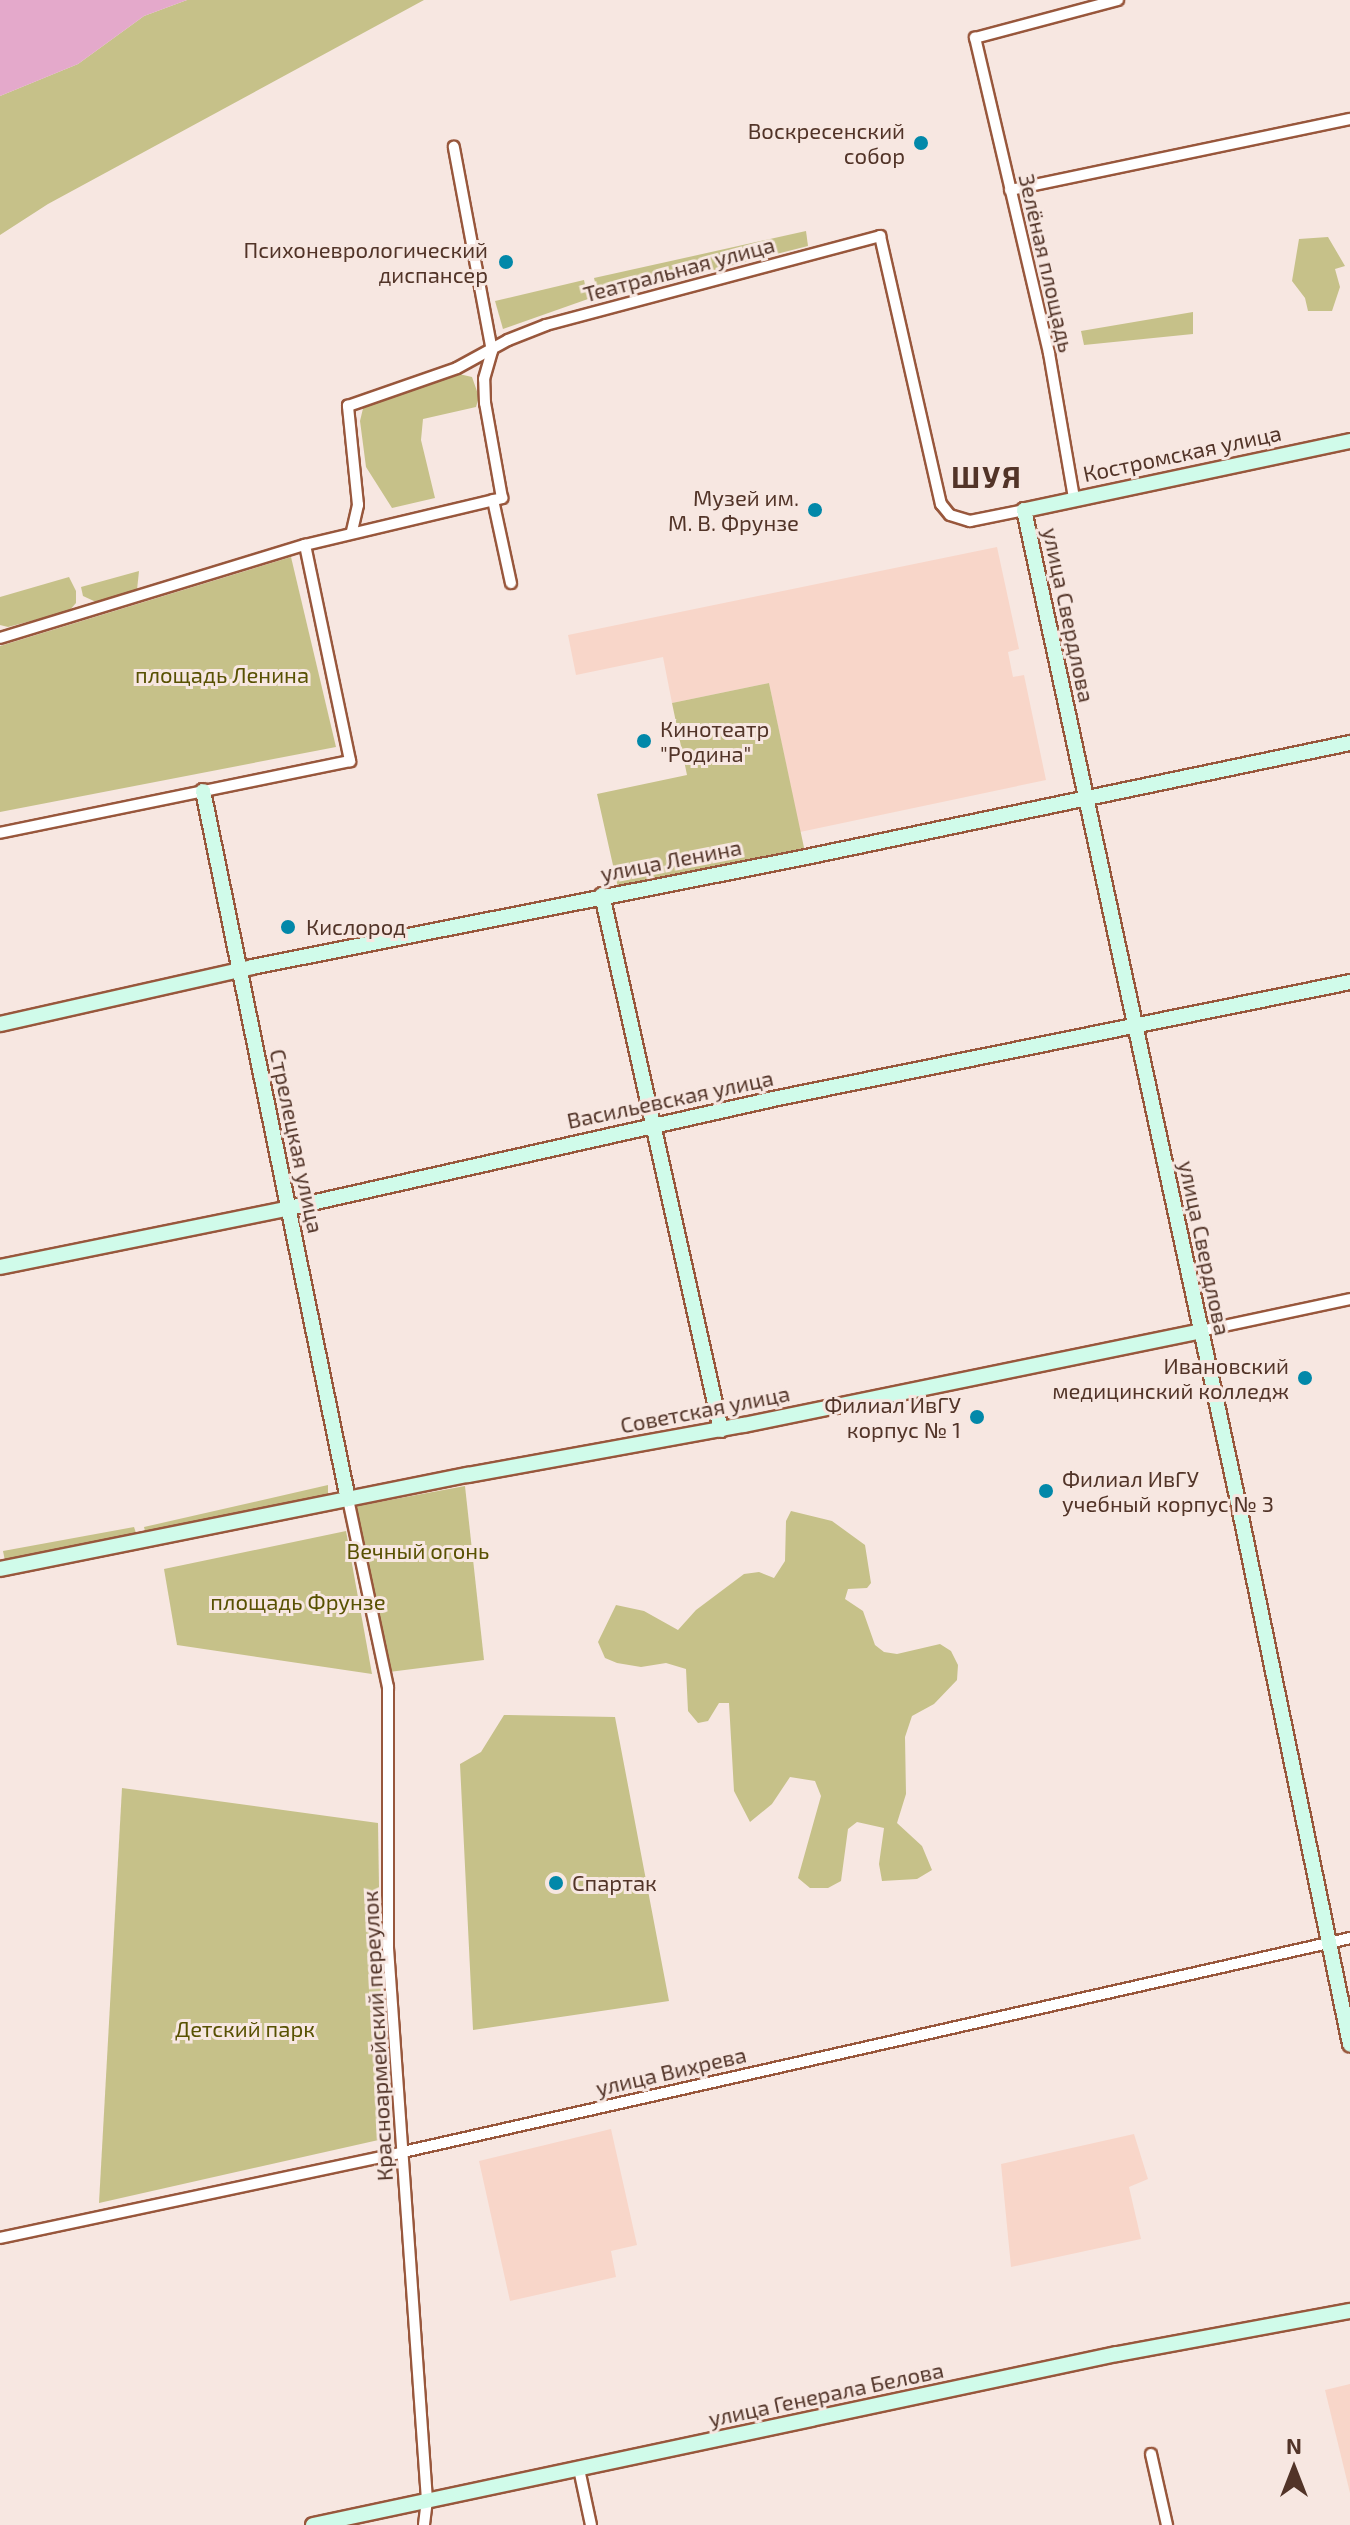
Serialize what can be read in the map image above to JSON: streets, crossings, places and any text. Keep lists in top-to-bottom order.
{
  "streets": {
    "street": [
      "Зелёная площадь",
      "Театральная улица",
      "Костромская улица",
      "улица Свердлова",
      "улица Ленина",
      "Васильевская улица",
      "Стрелецкая улица",
      "Советская улица",
      "Красноармейский переулок",
      "улица Вихрева",
      "улица Генерала Белова"
    ]
  },
  "crossings": [
    ["Зелёная площадь", "Костромская улица"],
    ["Театральная улица", "Костромская улица"],
    ["Театральная улица", "улица Свердлова"],
    ["Костромская улица", "улица Свердлова"],
    ["улица Свердлова", "улица Ленина"],
    ["улица Свердлова", "Васильевская улица"],
    ["улица Свердлова", "Советская улица"],
    ["улица Свердлова", "улица Вихрева"],
    ["улица Ленина", "Стрелецкая улица"],
    ["Васильевская улица", "Стрелецкая улица"],
    ["Стрелецкая улица", "Советская улица"],
    ["Стрелецкая улица", "Красноармейский переулок"],
    ["Советская улица", "Красноармейский переулок"],
    ["Красноармейский переулок", "улица Вихрева"],
    ["Красноармейский переулок", "улица Генерала Белова"]
  ],
  "districts": ["ШУЯ"],
  "parks": [
    "площадь Ленина",
    "Вечный огонь",
    "площадь Фрунзе",
    "Детский парк"
  ],
  "places": [
    "Воскресенский собор",
    "Психоневрологический диспансер",
    "Музей им. М. В. Фрунзе",
    "Кинотеатр \"Родина\"",
    "Кислород",
    "Ивановский медицинский колледж",
    "Филиал ИвГУ корпус № 1",
    "Филиал ИвГУ учебный корпус № 3",
    "Спартак"
  ],
  "north": "top"
}
